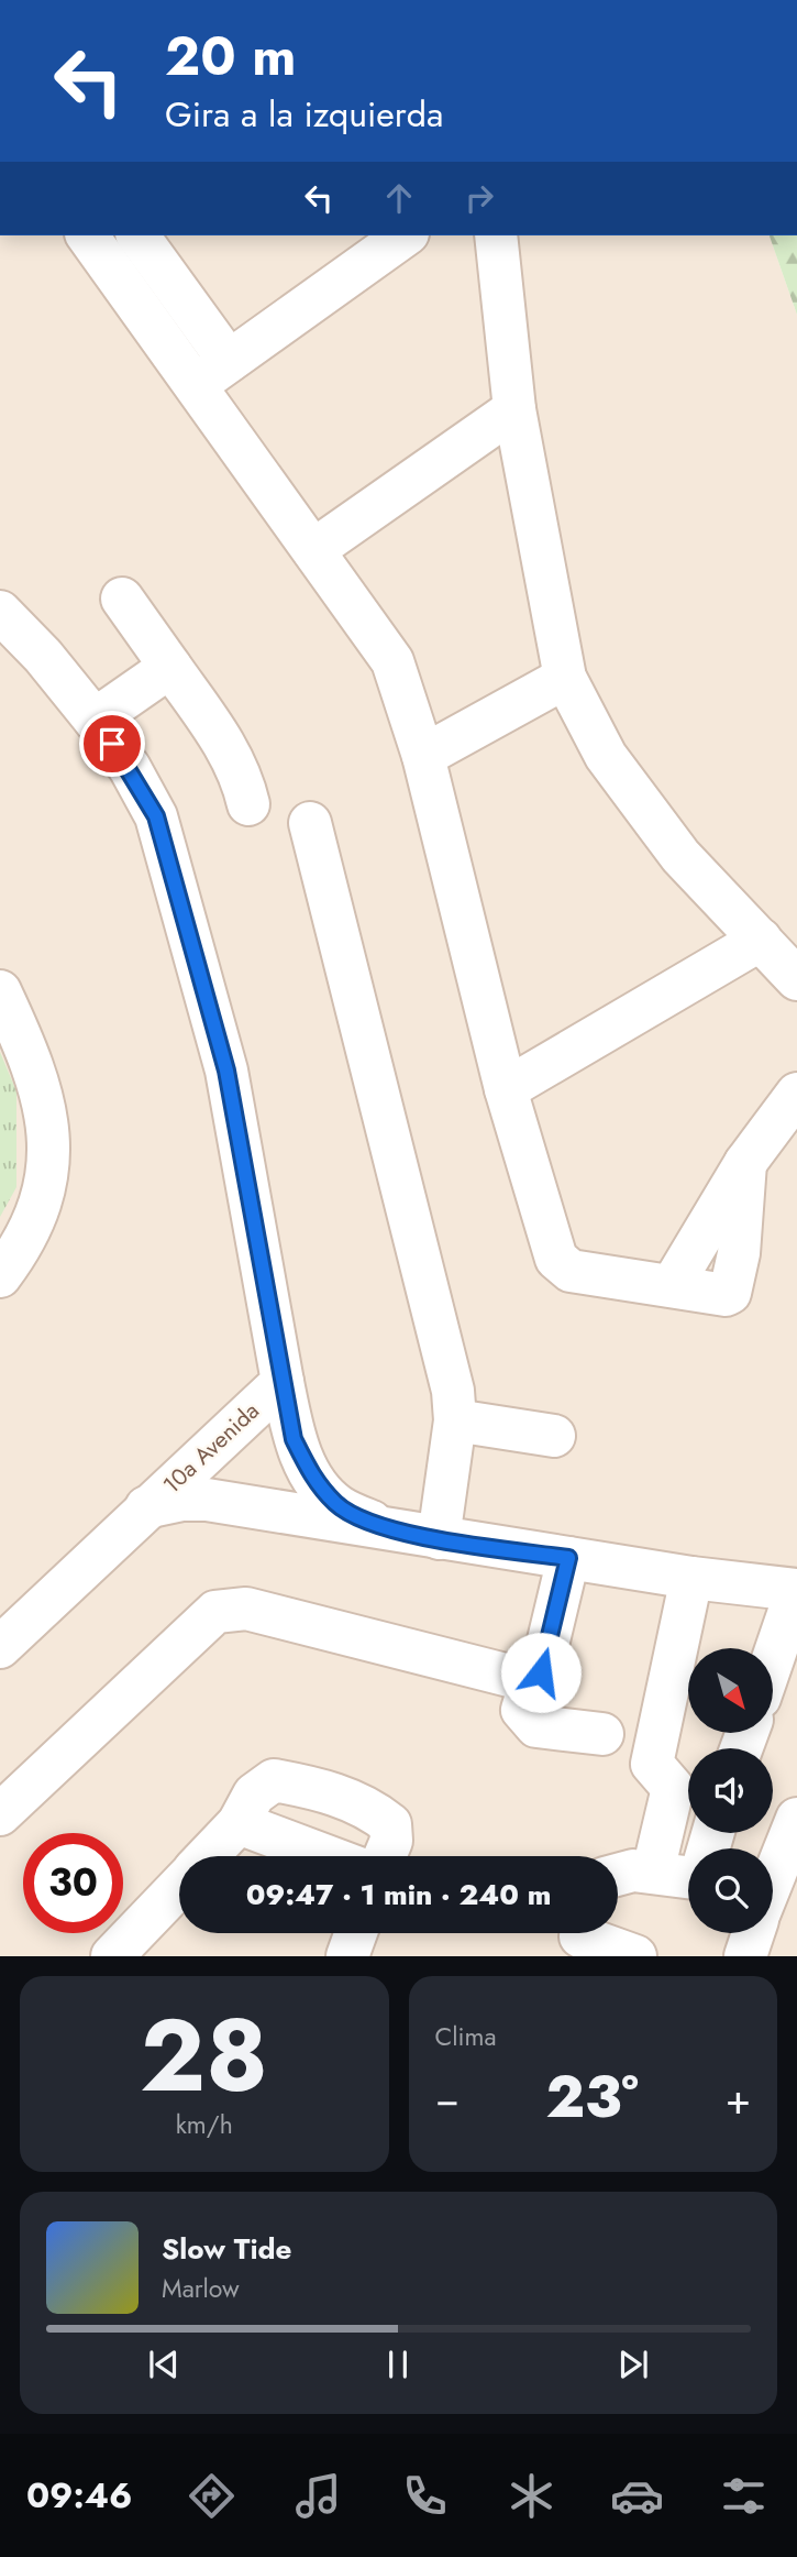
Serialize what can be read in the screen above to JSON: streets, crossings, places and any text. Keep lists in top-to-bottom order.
{
  "streets": {
    "street": ["10a Avenida"]
  },
  "north": "bottom right",
  "page": {
    "turn": ["20 m", "Gira a la izquierda"],
    "limit": "30",
    "trip": "09:47 · 1 min · 240 m",
    "tile": [
      ["28", "km/h"],
      "Clima"
    ],
    "heat": ["−", "23°", "+"],
    "song": ["Slow Tide", "Marlow"],
    "tabs": "09:46"
  }
}
